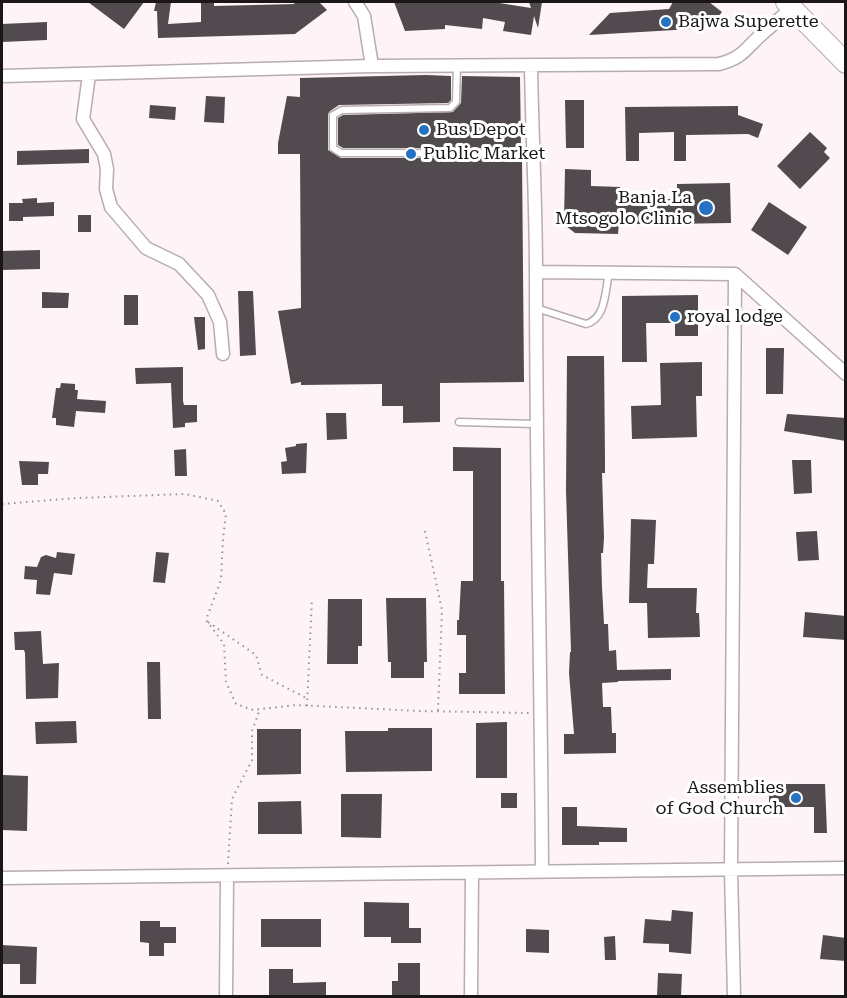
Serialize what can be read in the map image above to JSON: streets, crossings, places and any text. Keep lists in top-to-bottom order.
{
  "places": [
    "Bajwa Superette",
    "Bus Depot",
    "Public Market",
    "Banja La Mtsogolo Clinic",
    "royal lodge",
    "Assemblies of God Church"
  ]
}
